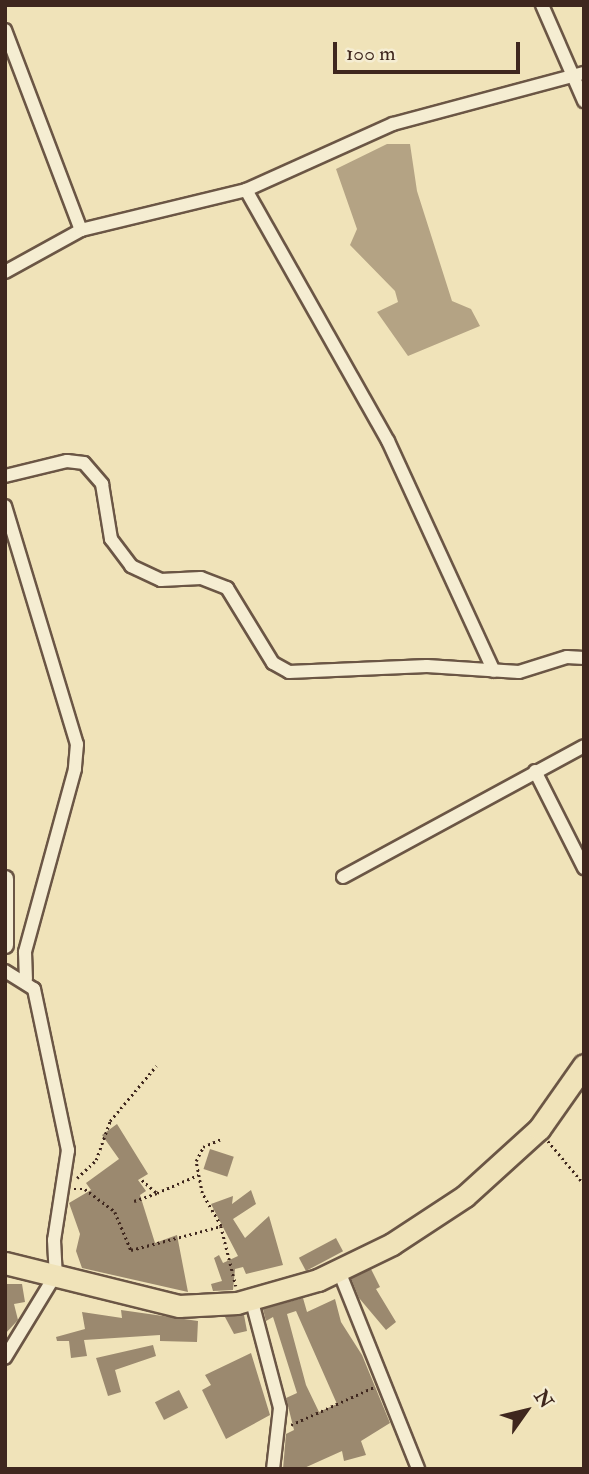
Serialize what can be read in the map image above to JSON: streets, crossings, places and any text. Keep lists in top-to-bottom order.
{
  "scale_bar": "100 m",
  "north": "top right"
}
